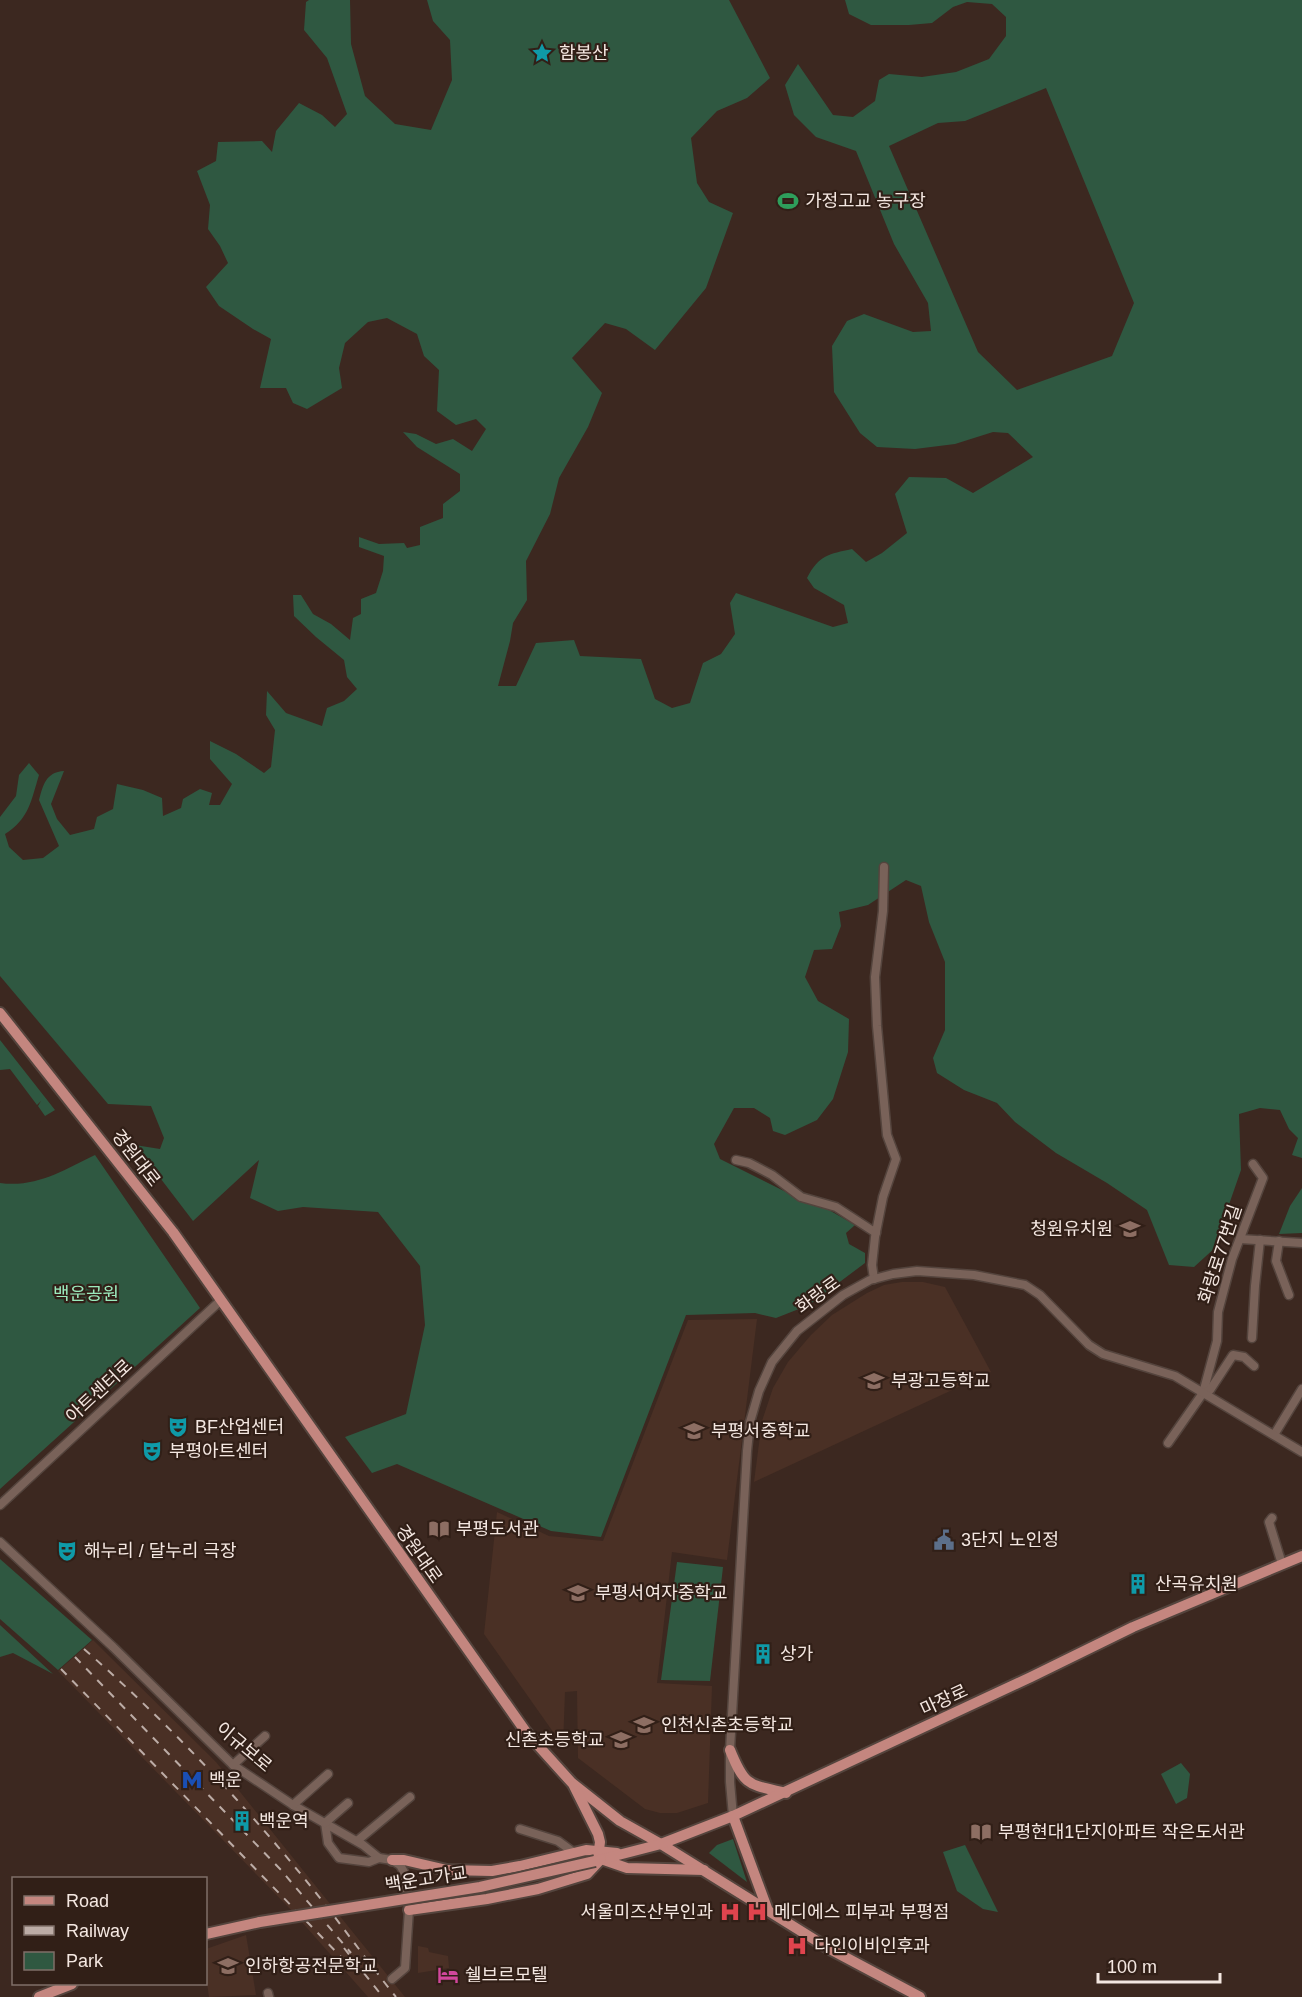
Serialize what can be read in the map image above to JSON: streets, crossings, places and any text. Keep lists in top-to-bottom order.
{
  "streets": {
    "main road": ["경원대로", "마장로", "백운고가교"],
    "street": [
      "화랑로77번길",
      "화랑로",
      "아트센터로",
      "이규보로"
    ]
  },
  "crossings": [
    ["경원대로", "아트센터로"],
    ["경원대로", "마장로"],
    ["화랑로77번길", "화랑로"],
    ["화랑로", "마장로"],
    ["마장로", "백운고가교"]
  ],
  "parks": ["백운공원"],
  "places": {
    "place": ["함봉산"],
    "sports": ["가정고교 농구장"],
    "school or university": [
      "청원유치원",
      "부광고등학교",
      "부평서중학교",
      "부평서여자중학교",
      "인천신촌초등학교",
      "신촌초등학교",
      "인하항공전문학교"
    ],
    "theatre": ["BF산업센터", "부평아트센터", "해누리 / 달누리 극장"],
    "library": ["부평도서관", "부평현대1단지아파트 작은도서관"],
    "public building": ["3단지 노인정"],
    "building": ["산곡유치원", "상가", "백운역"],
    "metro station": ["백운"],
    "hospital": ["서울미즈산부인과", "메디에스 피부과 부평점", "다인이비인후과"],
    "hotel": ["쉘브르모텔"]
  },
  "legend": ["Road", "Railway", "Park"],
  "scale_bar": "100 m"
}
